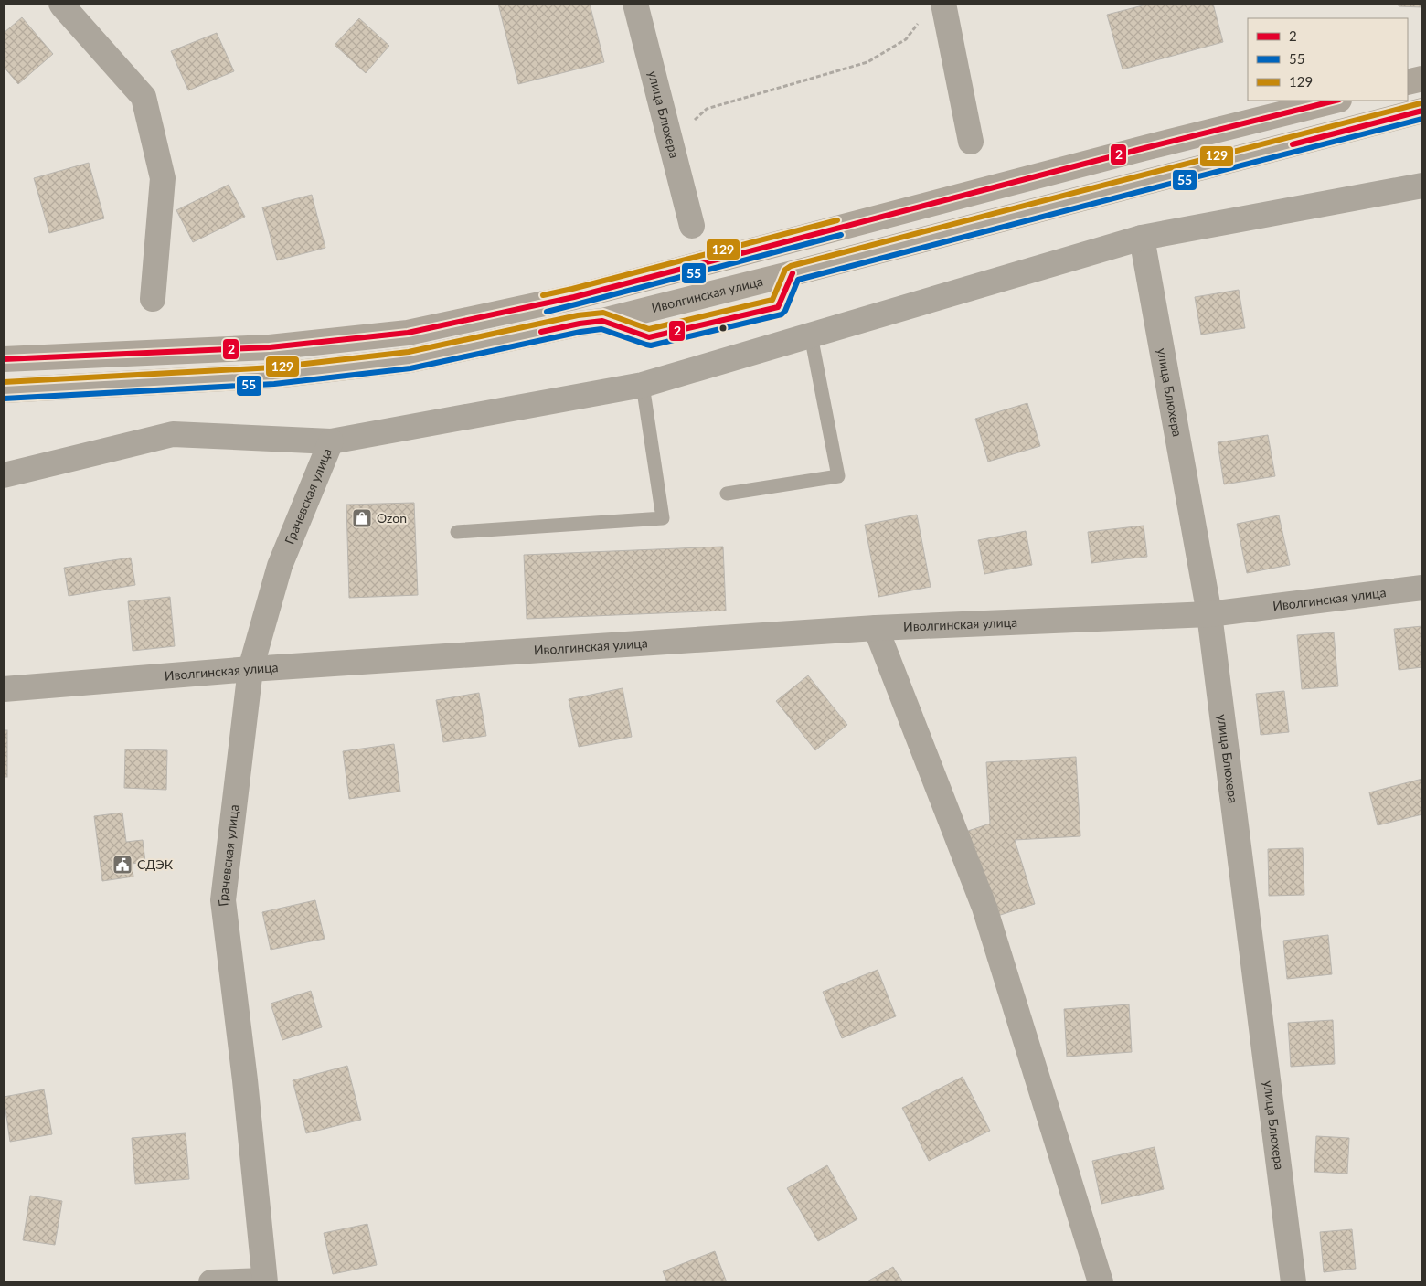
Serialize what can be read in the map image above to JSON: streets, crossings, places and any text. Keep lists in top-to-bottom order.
{
  "streets": {
    "main road": ["Иволгинская улица"],
    "street": ["улица Блюхера", "Грачевская улица"]
  },
  "crossings": [
    ["улица Блюхера", "Иволгинская улица"],
    ["Иволгинская улица", "Грачевская улица"]
  ],
  "places": {
    "shop": ["Ozon"],
    "public building": ["СДЭК"]
  },
  "lines": ["transit line 2", "transit line 129", "transit line 55"],
  "legend": ["2", "55", "129"]
}
